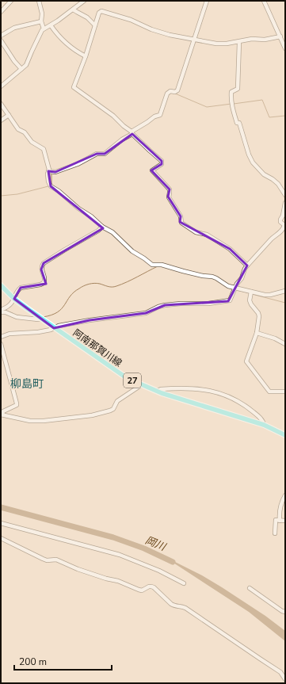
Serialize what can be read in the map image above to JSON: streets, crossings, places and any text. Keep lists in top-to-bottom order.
{
  "streets": {
    "main road": ["阿南那賀川線", "27"]
  },
  "districts": ["柳島町"],
  "water": ["岡川"],
  "scale_bar": "200 m"
}
